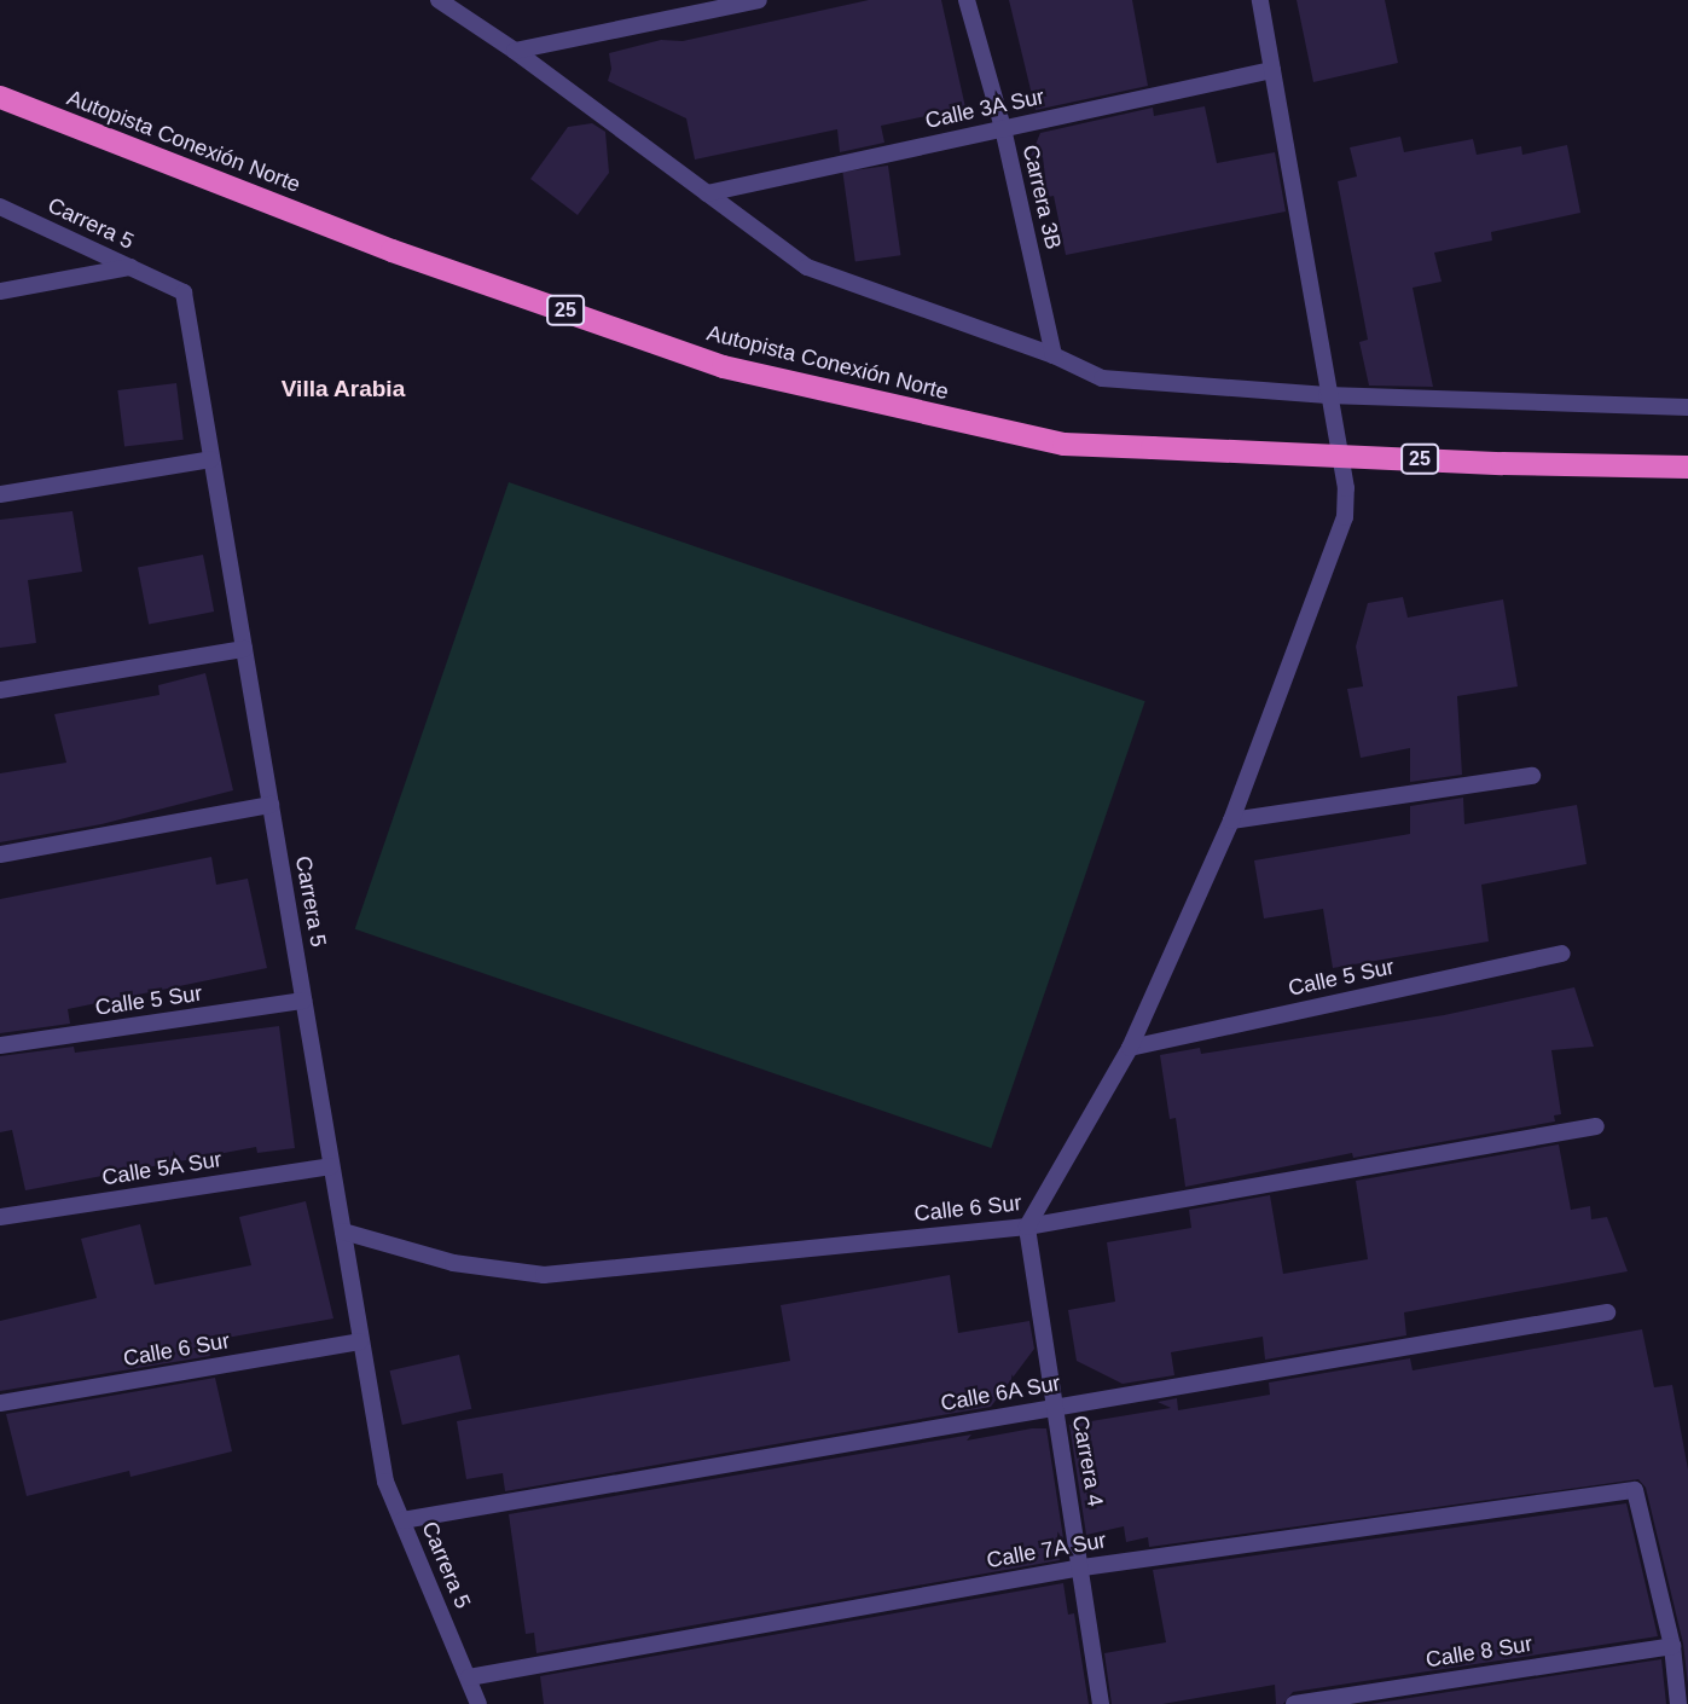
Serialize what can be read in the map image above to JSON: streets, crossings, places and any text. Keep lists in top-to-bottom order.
{
  "streets": {
    "highway": ["Autopista Conexión Norte", "25"],
    "street": [
      "Calle 3A Sur",
      "Carrera 3B",
      "Carrera 5",
      "Calle 5 Sur",
      "Calle 5A Sur",
      "Calle 6 Sur",
      "Calle 6A Sur",
      "Carrera 4",
      "Calle 7A Sur",
      "Calle 8 Sur"
    ]
  },
  "crossings": [
    ["Calle 3A Sur", "Carrera 3B"],
    ["Carrera 5", "Calle 5 Sur"],
    ["Carrera 5", "Calle 5A Sur"],
    ["Carrera 5", "Calle 6 Sur"],
    ["Carrera 5", "Calle 6A Sur"],
    ["Carrera 5", "Calle 7A Sur"],
    ["Calle 6 Sur", "Carrera 4"],
    ["Calle 6A Sur", "Carrera 4"],
    ["Carrera 4", "Calle 7A Sur"],
    ["Calle 7A Sur", "Calle 8 Sur"]
  ],
  "districts": ["Villa Arabia"]
}
